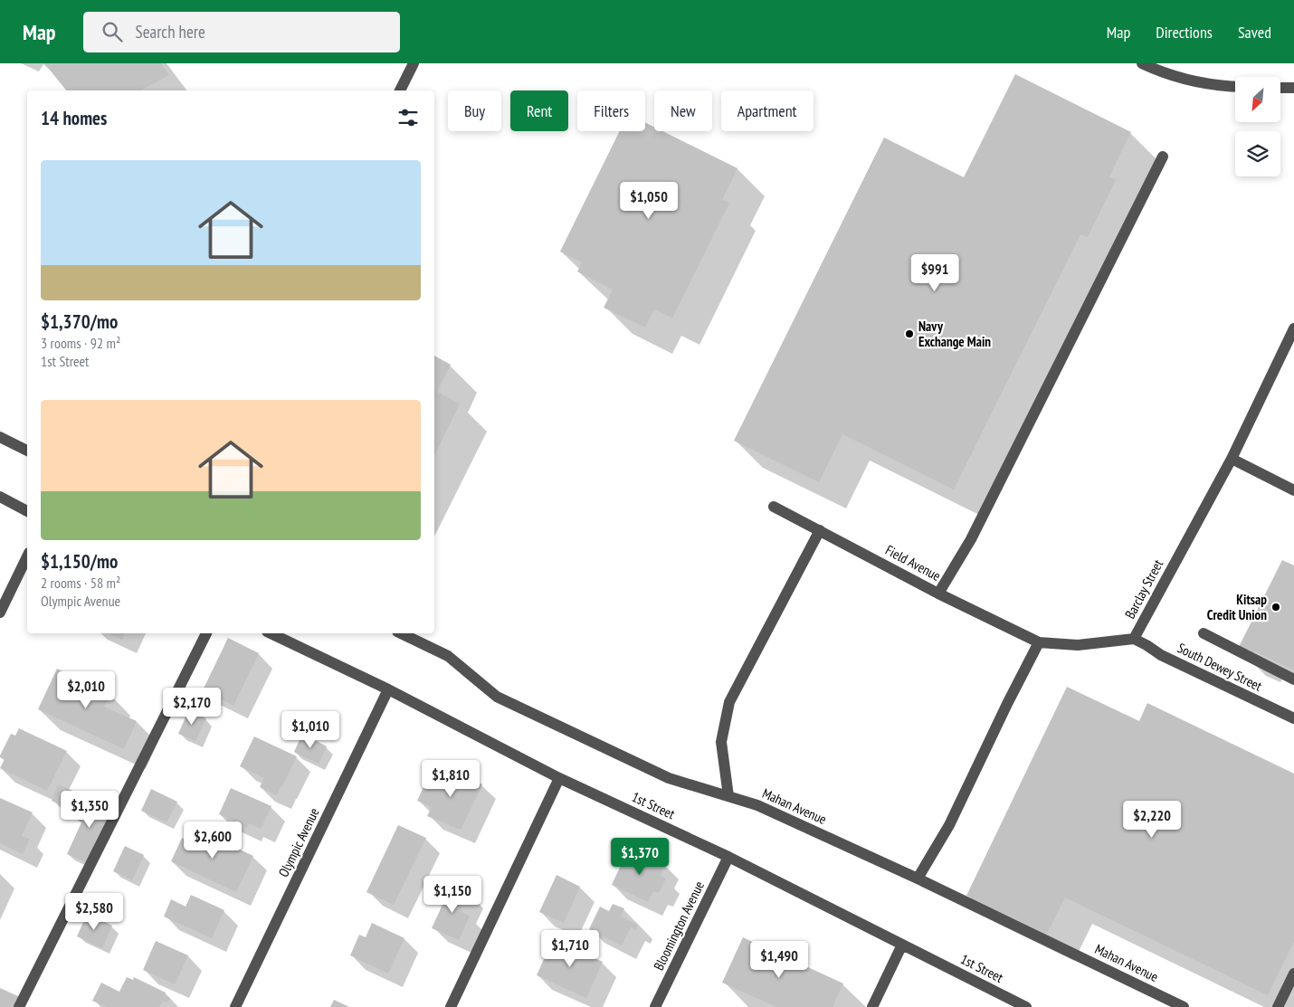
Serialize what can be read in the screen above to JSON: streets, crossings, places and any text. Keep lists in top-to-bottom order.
{
  "streets": {
    "street": [
      "Field Avenue",
      "Barclay Street",
      "South Dewey Street",
      "1st Street",
      "Mahan Avenue",
      "Olympic Avenue",
      "Bloomington Avenue"
    ]
  },
  "crossings": [
    ["Field Avenue", "Barclay Street"],
    ["Barclay Street", "South Dewey Street"],
    ["1st Street", "Olympic Avenue"],
    ["1st Street", "Bloomington Avenue"]
  ],
  "places": ["Navy Exchange Main", "Kitsap Credit Union"],
  "north": "bottom left",
  "page": {
    "header": "Map",
    "search": "Search here",
    "nav": ["Map", "Directions", "Saved"],
    "chip": [
      "Buy",
      "Rent",
      "Filters",
      "New",
      "Apartment"
    ],
    "heading": "14 homes",
    "list": [
      {
        "name": "$1,370/mo",
        "note": "3 rooms · 92 m² · 1st Street"
      },
      {
        "name": "$1,150/mo",
        "note": "2 rooms · 58 m² · Olympic Avenue"
      }
    ],
    "price": [
      "$1,050",
      "$991",
      "$2,010",
      "$2,170",
      "$1,010",
      "$1,810",
      "$1,350",
      "$2,220",
      "$2,600",
      "$1,370",
      "$1,150",
      "$2,580",
      "$1,710",
      "$1,490"
    ]
  }
}
